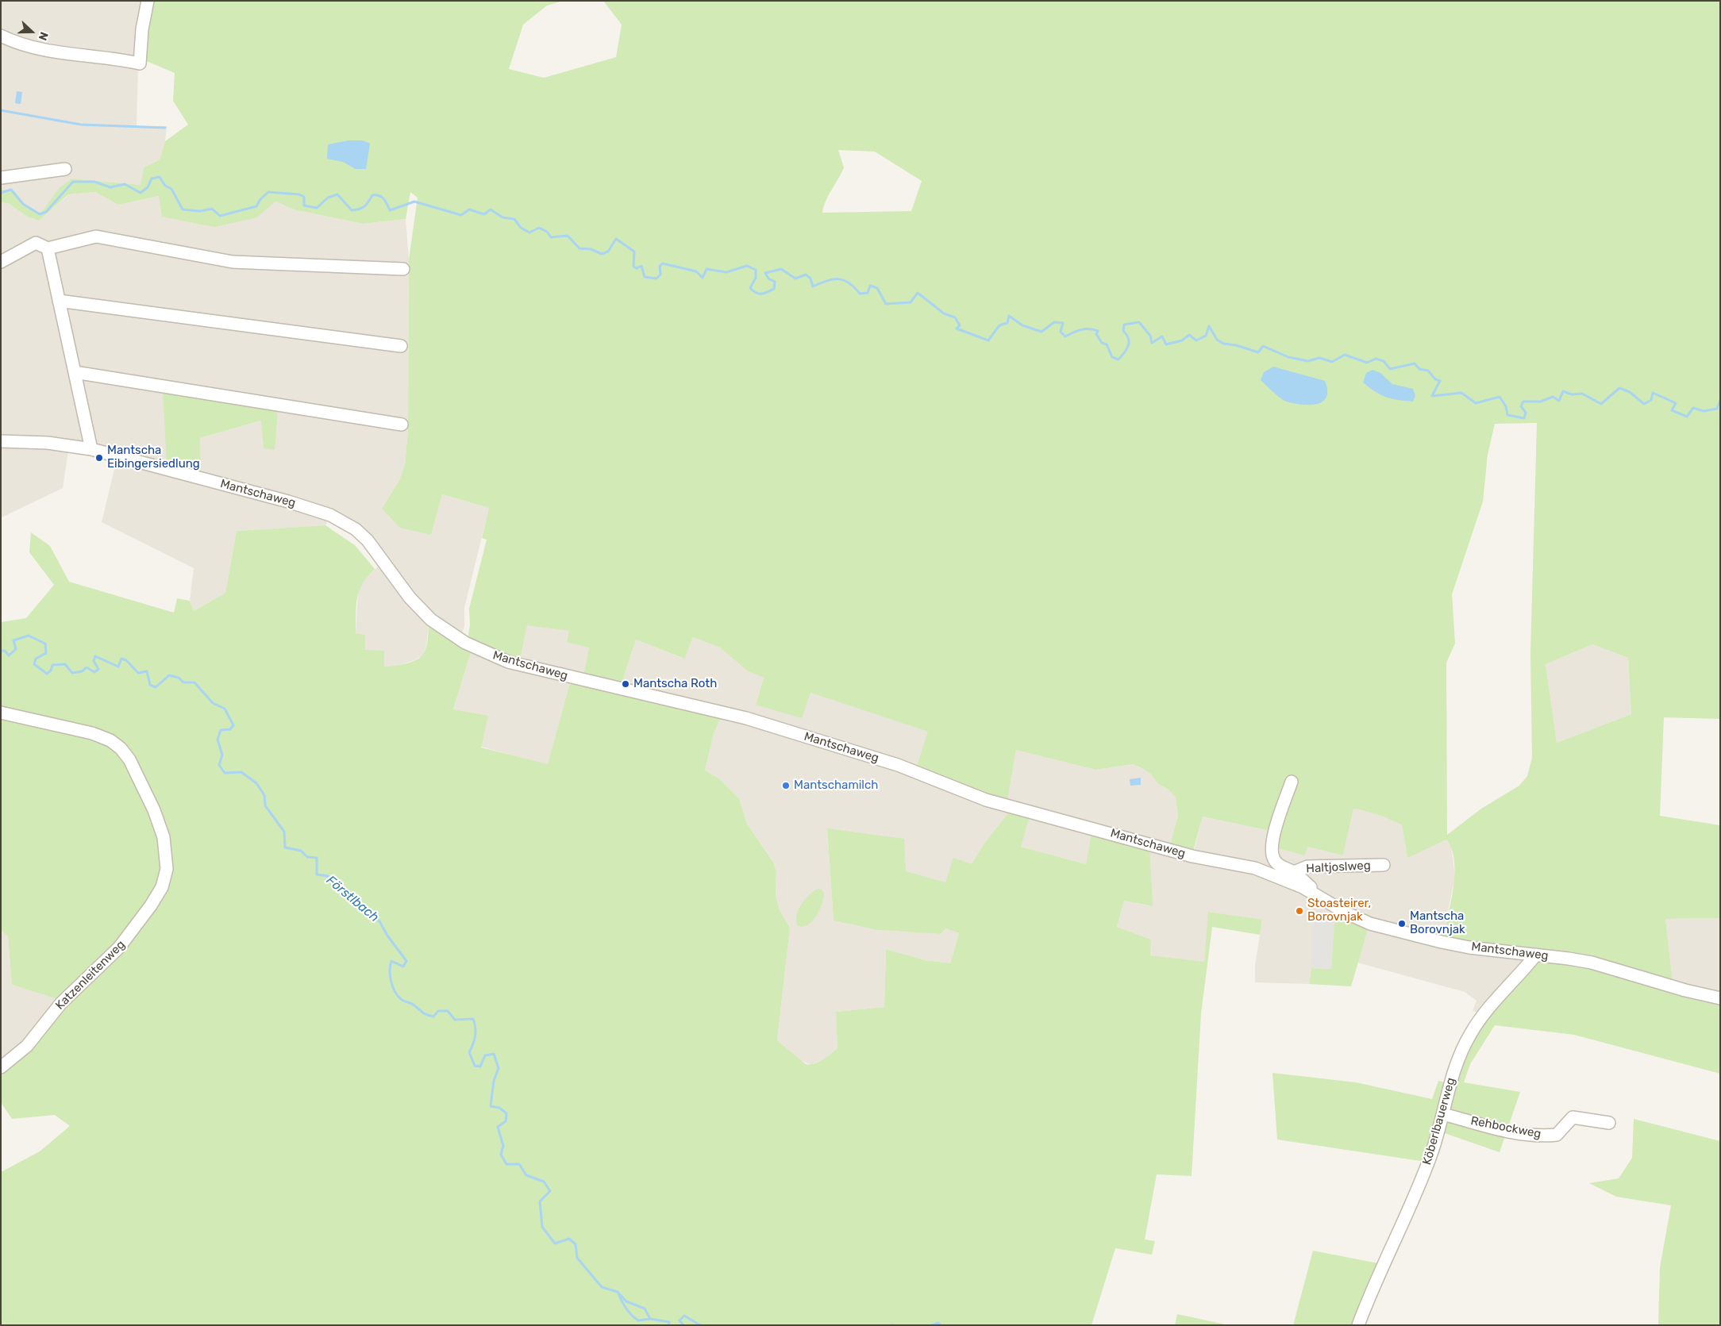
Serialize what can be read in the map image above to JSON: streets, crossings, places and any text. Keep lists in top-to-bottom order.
{
  "streets": {
    "street": [
      "Mantschaweg",
      "Haltjoslweg",
      "Katzenleitenweg",
      "Köberlbauerweg",
      "Rehbockweg"
    ]
  },
  "crossings": [
    ["Mantschaweg", "Köberlbauerweg"],
    ["Köberlbauerweg", "Rehbockweg"]
  ],
  "water": ["Förstlbach"],
  "places": [
    "Mantscha Eibingersiedlung",
    "Mantscha Roth",
    "Mantschamilch",
    "Stoasteirer, Borovnjak",
    "Mantscha Borovnjak"
  ],
  "north": "right"
}
